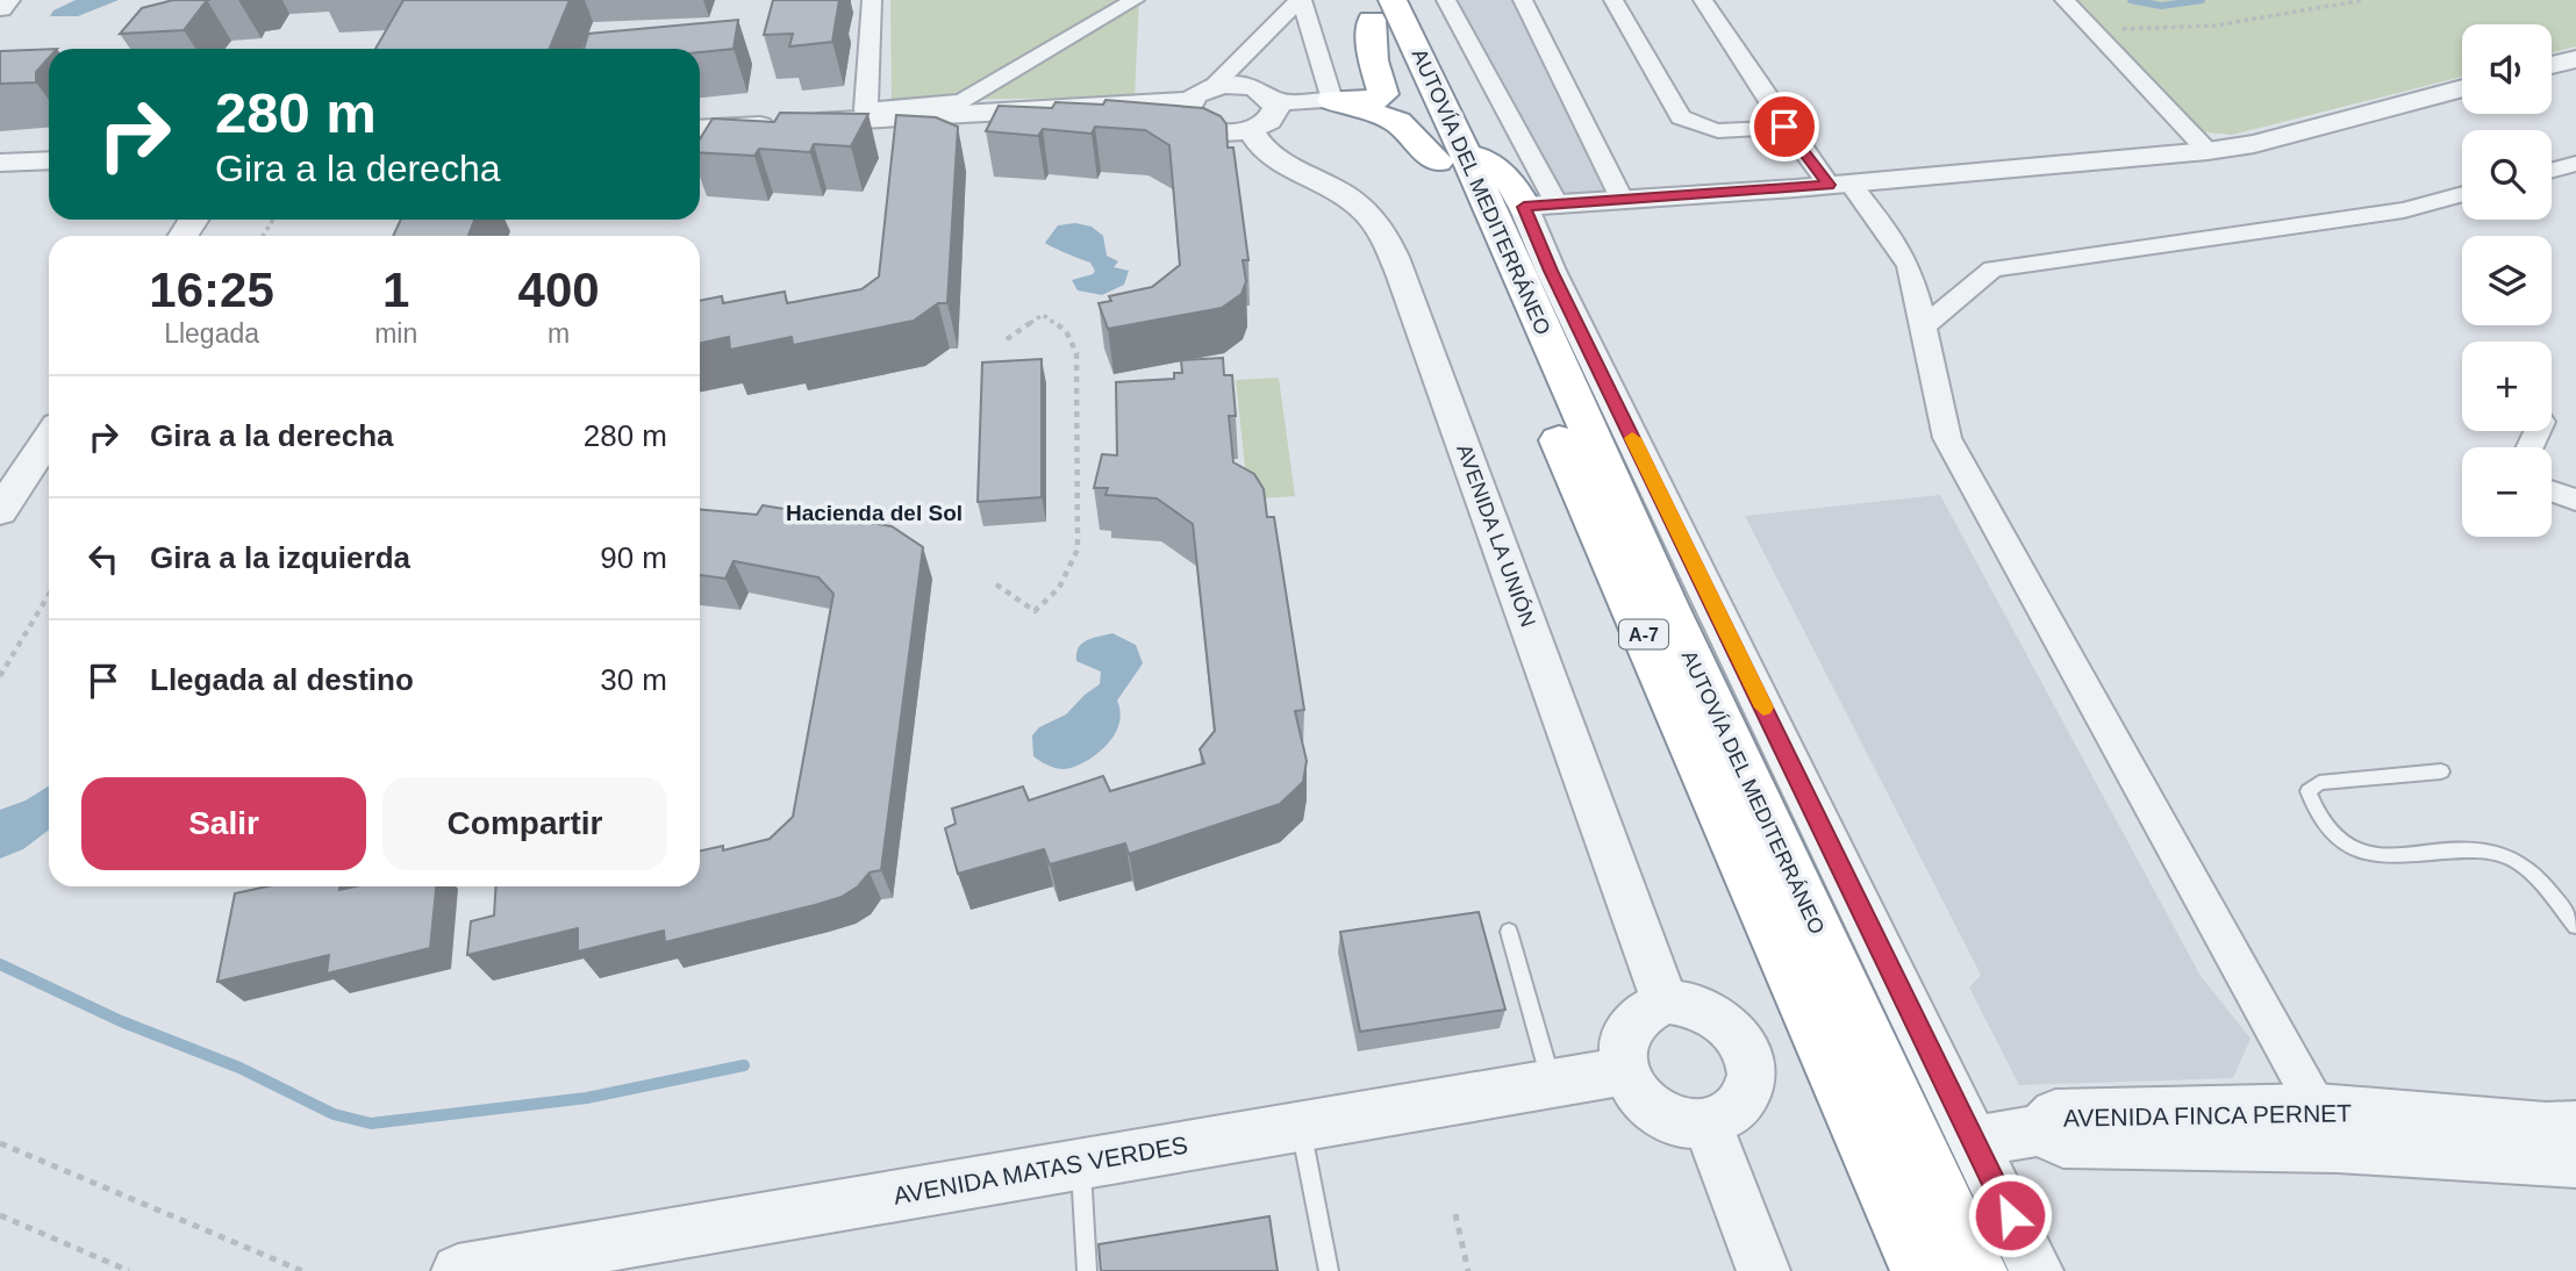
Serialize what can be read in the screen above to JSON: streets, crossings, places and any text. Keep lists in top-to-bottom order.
{
  "streets": {
    "highway": ["AUTOVÍA DEL MEDITERRÁNEO", "A-7"],
    "street": ["AVENIDA LA UNIÓN", "AVENIDA FINCA PERNET", "AVENIDA MATAS VERDES"]
  },
  "crossings": [
    ["AVENIDA LA UNIÓN", "AVENIDA MATAS VERDES"]
  ],
  "districts": ["Hacienda del Sol"],
  "page": {
    "map_buttons": ["+", "−"],
    "turn": ["280 m", "Gira a la derecha"],
    "eta": [
      "16:25",
      "Llegada",
      "1",
      "min",
      "400",
      "m"
    ],
    "list": [
      {
        "name": "Gira a la derecha",
        "value": "280 m"
      },
      {
        "name": "Gira a la izquierda",
        "value": "90 m"
      },
      {
        "name": "Llegada al destino",
        "value": "30 m"
      }
    ],
    "buttons": ["Salir", "Compartir"]
  }
}
